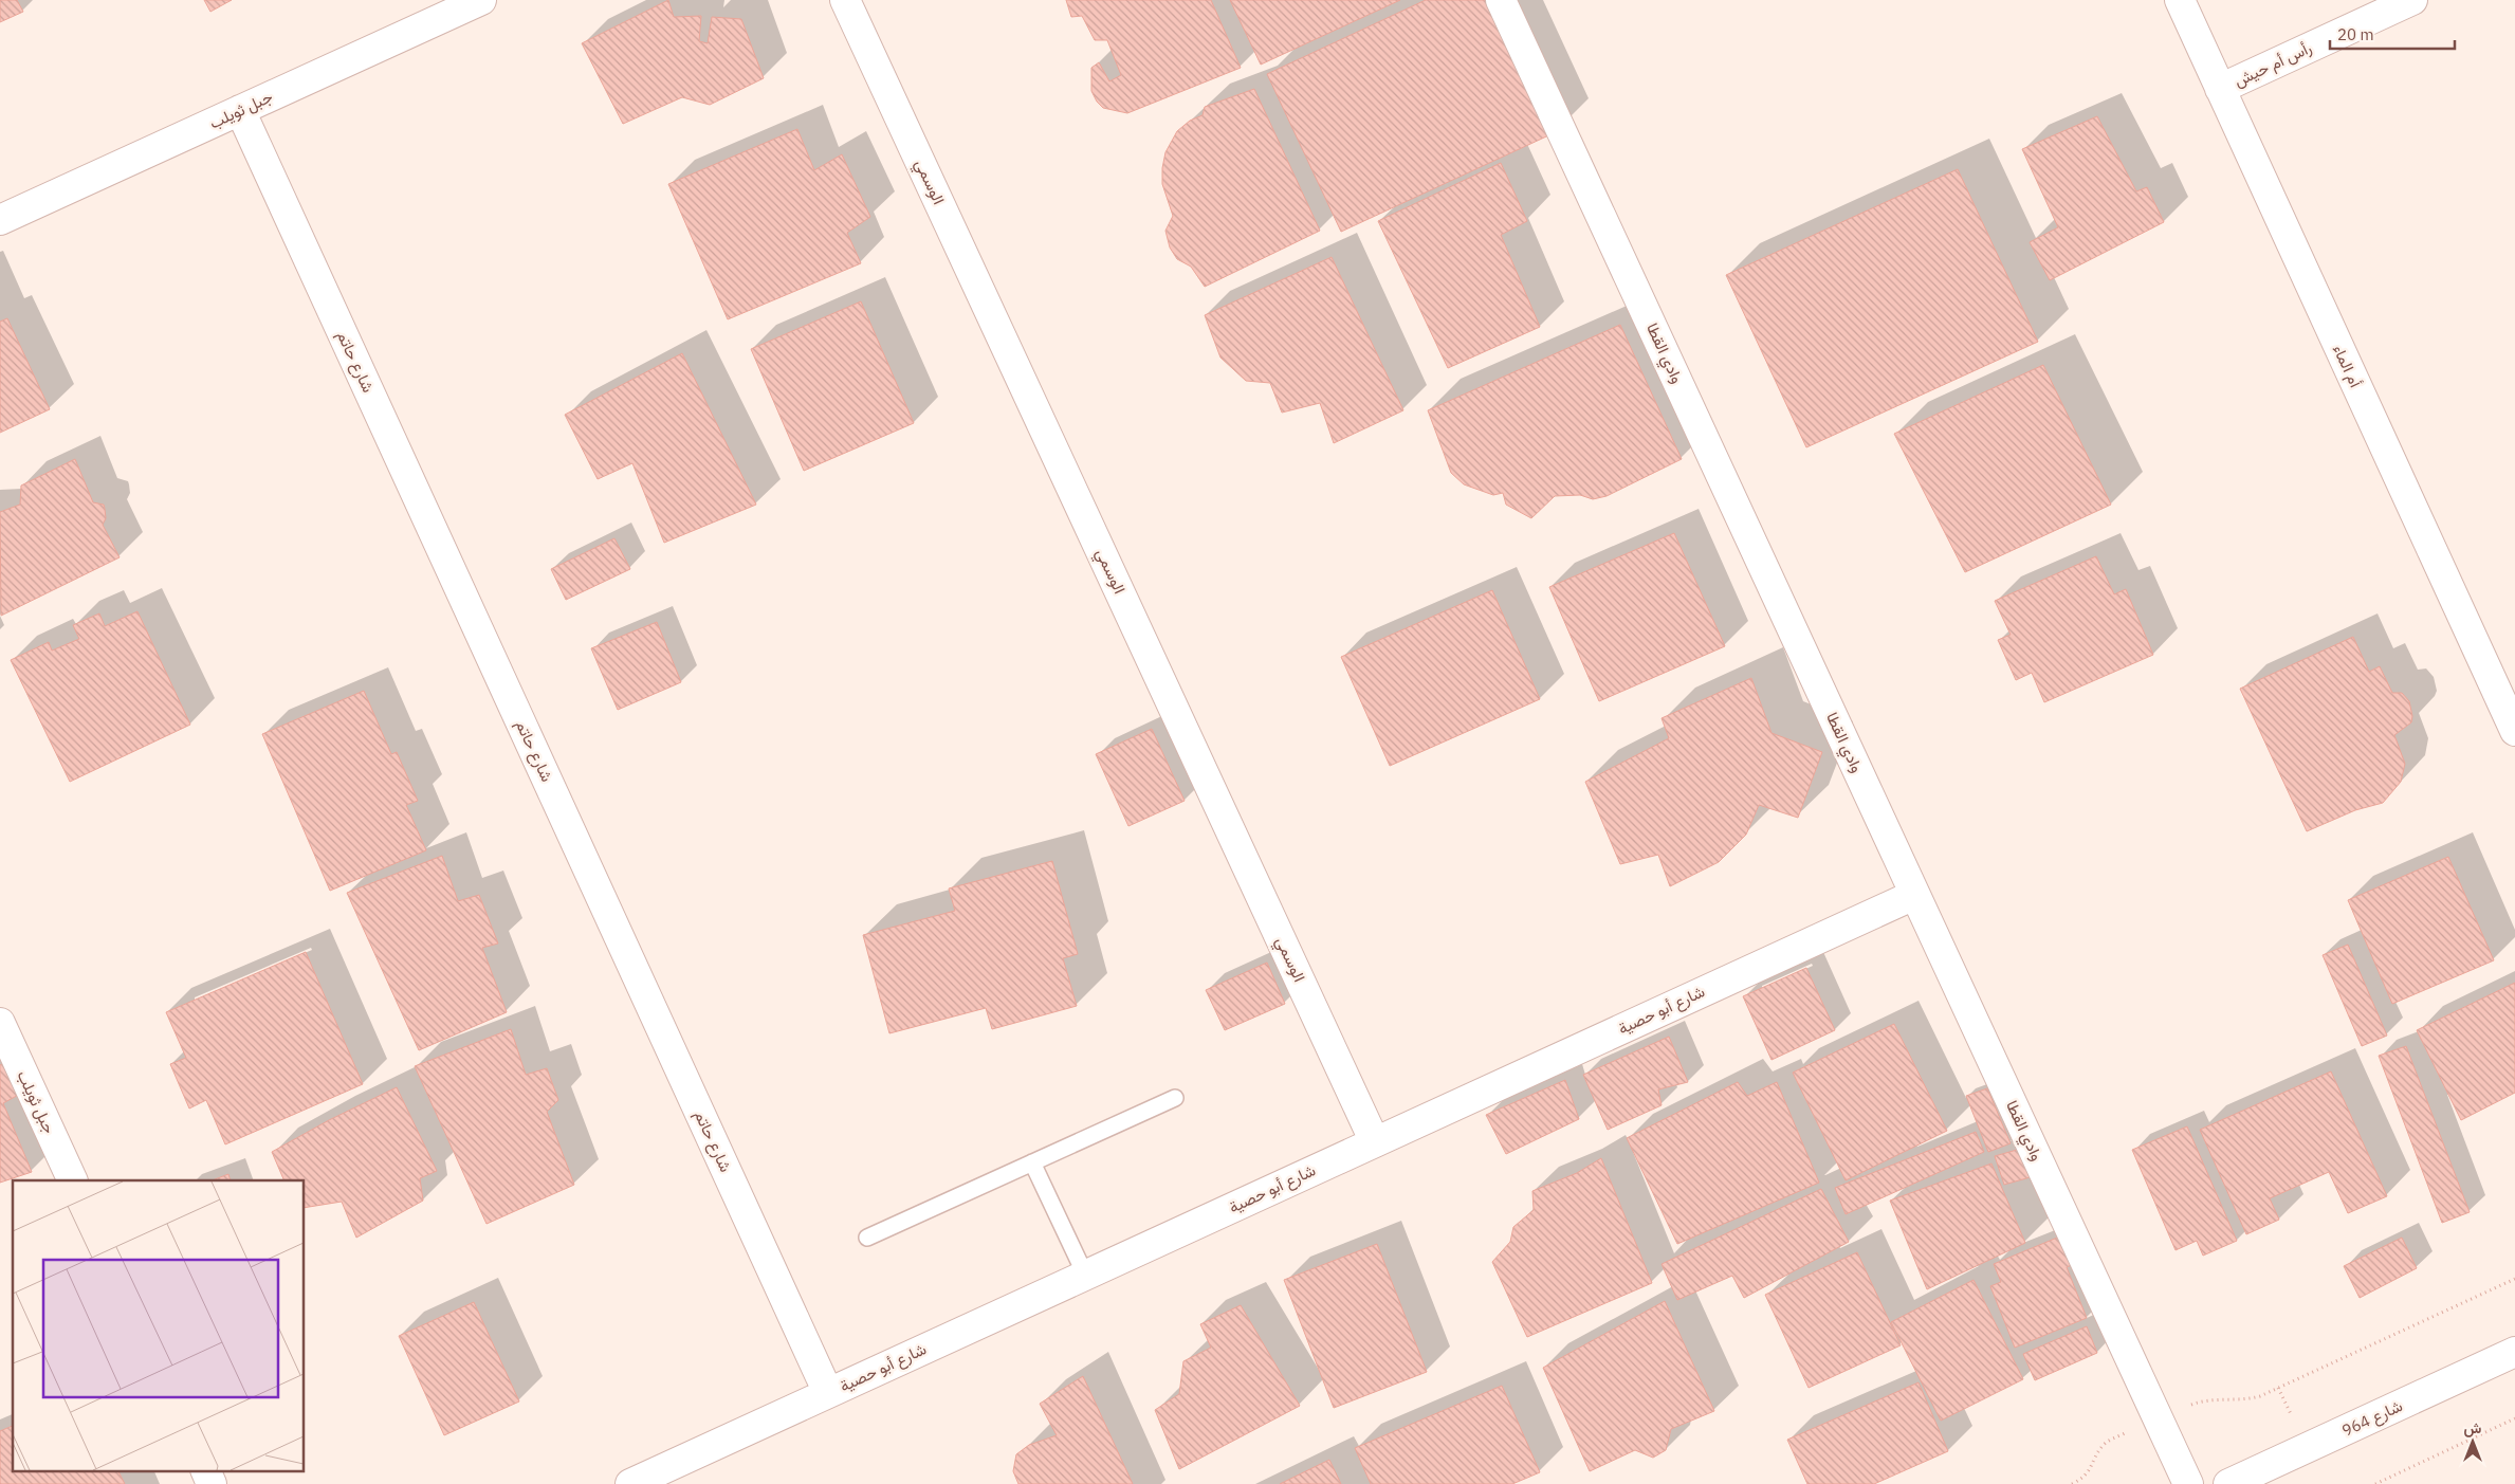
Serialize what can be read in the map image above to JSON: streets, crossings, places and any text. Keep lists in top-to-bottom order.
{
  "streets": {
    "street": [
      "رأس أم حيش",
      "جبل ثويلب",
      "الوسمي",
      "وادي القطا",
      "شارع حاتم",
      "أم الماء",
      "شارع أبو حصية",
      "شارع 964"
    ]
  },
  "crossings": [
    ["رأس أم حيش", "أم الماء"],
    ["جبل ثويلب", "شارع حاتم"],
    ["الوسمي", "شارع أبو حصية"],
    ["وادي القطا", "شارع أبو حصية"],
    ["شارع حاتم", "شارع أبو حصية"]
  ],
  "scale_bar": "20 m",
  "north": "top"
}
